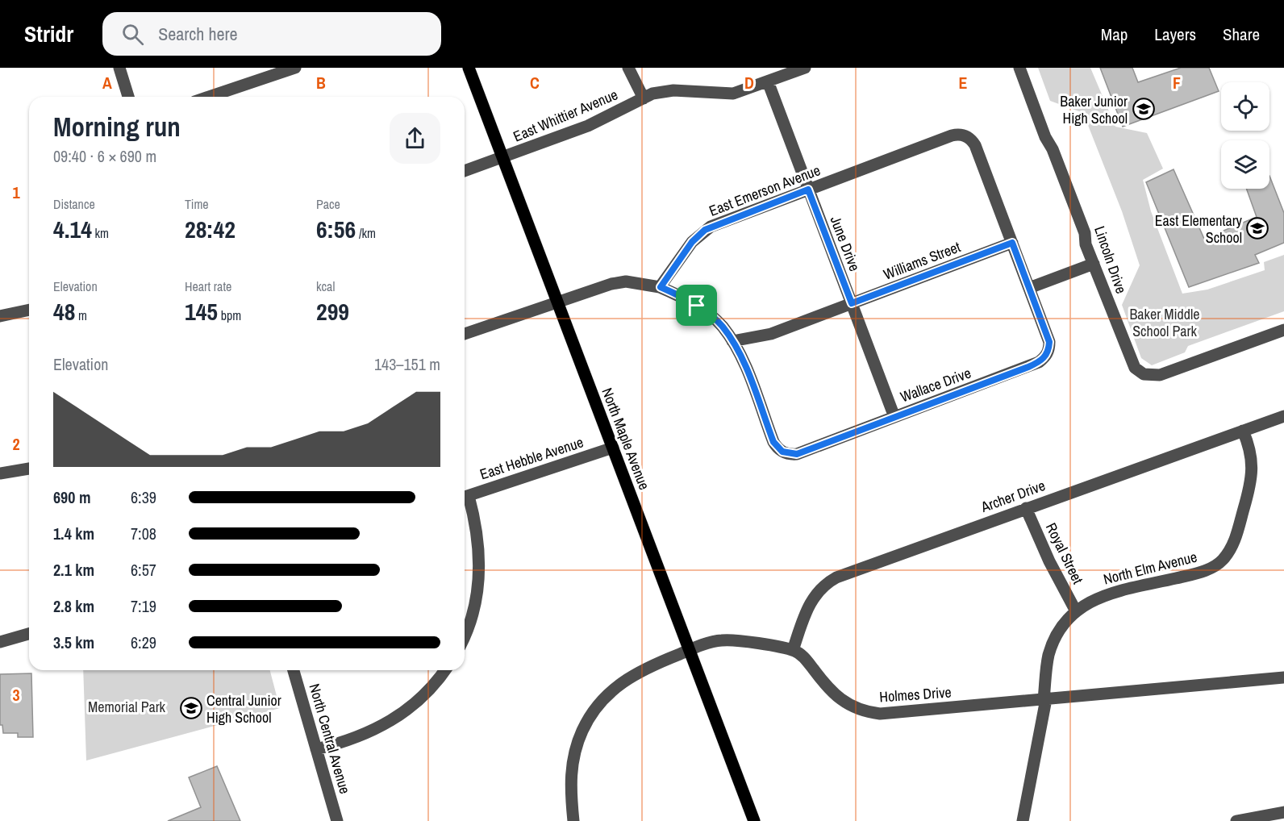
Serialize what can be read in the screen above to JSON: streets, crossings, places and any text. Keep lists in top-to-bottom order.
{
  "streets": {
    "main road": ["North Maple Avenue"],
    "street": [
      "East Whittier Avenue",
      "East Emerson Avenue",
      "June Drive",
      "Lincoln Drive",
      "Williams Street",
      "Wallace Drive",
      "East Hebble Avenue",
      "Archer Drive",
      "Royal Street",
      "North Elm Avenue",
      "Holmes Drive",
      "North Central Avenue"
    ]
  },
  "crossings": [
    ["East Whittier Avenue", "June Drive"],
    ["East Whittier Avenue", "North Maple Avenue"],
    ["East Emerson Avenue", "June Drive"],
    ["East Emerson Avenue", "Wallace Drive"],
    ["June Drive", "Williams Street"],
    ["June Drive", "Wallace Drive"],
    ["Williams Street", "Wallace Drive"],
    ["North Maple Avenue", "East Hebble Avenue"],
    ["Archer Drive", "Royal Street"],
    ["Archer Drive", "North Elm Avenue"],
    ["Archer Drive", "Holmes Drive"],
    ["Royal Street", "North Elm Avenue"],
    ["North Elm Avenue", "Holmes Drive"]
  ],
  "parks": ["Baker Middle School Park", "Memorial Park"],
  "places": {
    "school or university": ["Baker Junior High School", "East Elementary School", "Central Junior High School"]
  },
  "page": {
    "header": "Stridr",
    "search": "Search here",
    "nav": ["Map", "Layers", "Share"],
    "heading": ["Morning run", "09:40 · 6 × 690 m"],
    "stats": [
      ["Distance", "4.14 km"],
      ["Time", "28:42"],
      ["Pace", "6:56 /km"],
      ["Elevation", "48 m"],
      ["Heart rate", "145 bpm"],
      ["kcal", "299"]
    ],
    "chart": ["Elevation", "143–151 m"],
    "list": [
      {
        "name": "690 m",
        "note": "6:39"
      },
      {
        "name": "1.4 km",
        "note": "7:08"
      },
      {
        "name": "2.1 km",
        "note": "6:57"
      },
      {
        "name": "2.8 km",
        "note": "7:19"
      },
      {
        "name": "3.5 km",
        "note": "6:29"
      }
    ]
  },
  "grid": {
    "columns": [
      "A",
      "B",
      "C",
      "D",
      "E",
      "F"
    ],
    "rows": ["1", "2", "3"]
  }
}
